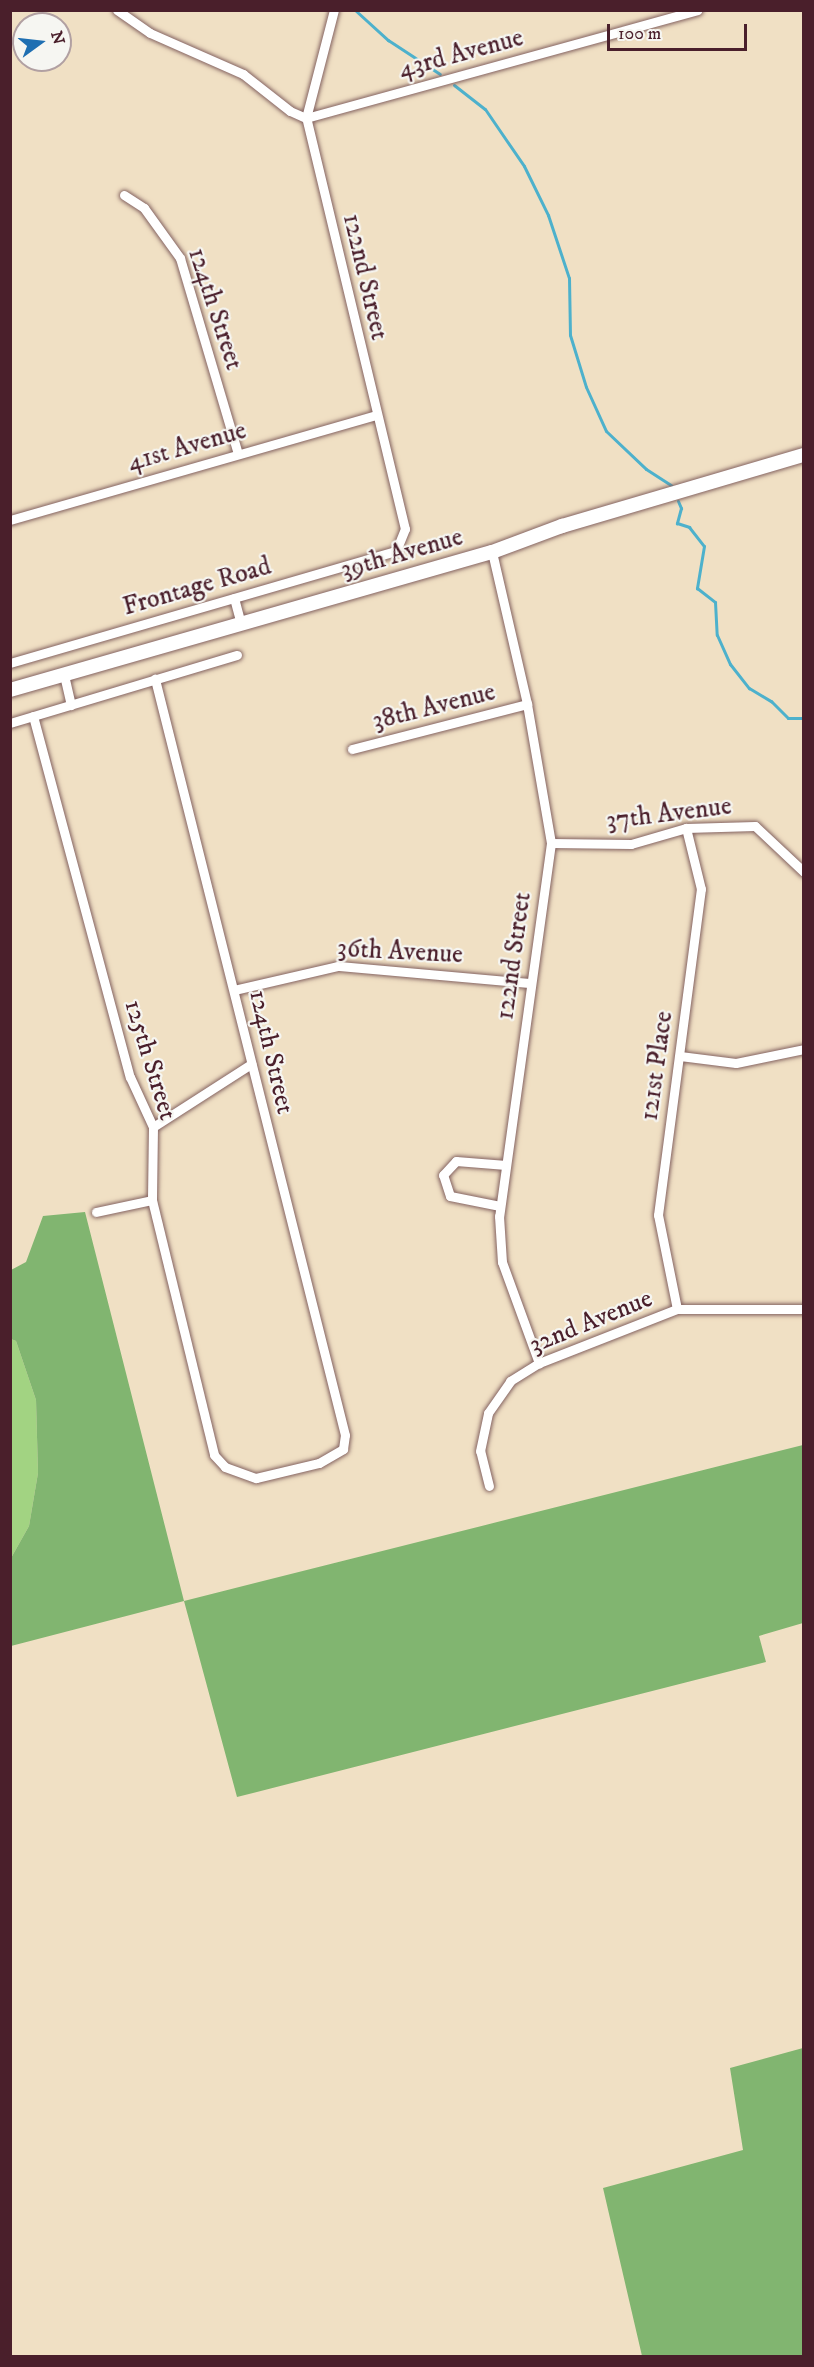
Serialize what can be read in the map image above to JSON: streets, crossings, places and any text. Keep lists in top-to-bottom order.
{
  "streets": {
    "main road": ["39th Avenue"],
    "street": [
      "43rd Avenue",
      "122nd Street",
      "124th Street",
      "41st Avenue",
      "Frontage Road",
      "38th Avenue",
      "37th Avenue",
      "36th Avenue",
      "125th Street",
      "121st Place",
      "32nd Avenue"
    ]
  },
  "crossings": [
    ["43rd Avenue", "122nd Street"],
    ["122nd Street", "41st Avenue"],
    ["122nd Street", "39th Avenue"],
    ["122nd Street", "Frontage Road"],
    ["122nd Street", "38th Avenue"],
    ["122nd Street", "37th Avenue"],
    ["122nd Street", "36th Avenue"],
    ["122nd Street", "32nd Avenue"],
    ["124th Street", "41st Avenue"],
    ["124th Street", "36th Avenue"],
    ["124th Street", "125th Street"],
    ["37th Avenue", "121st Place"],
    ["121st Place", "32nd Avenue"]
  ],
  "scale_bar": "100 m",
  "north": "right"
}
